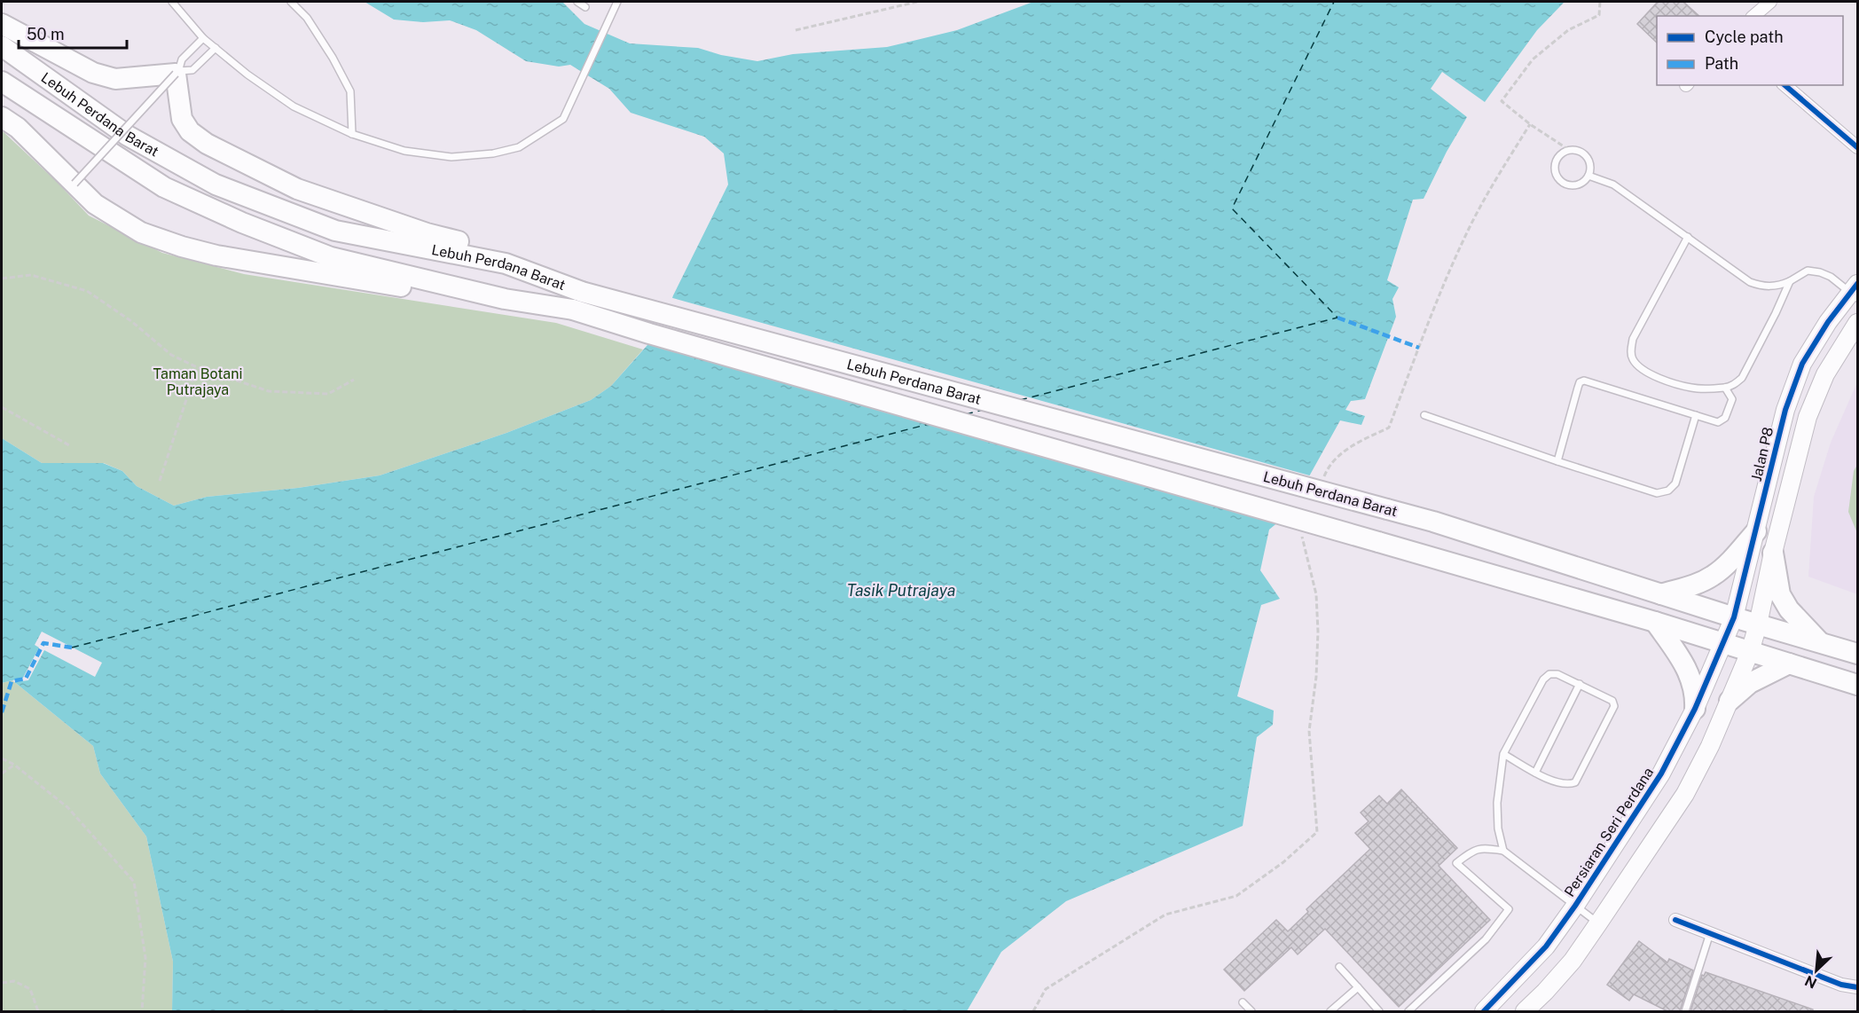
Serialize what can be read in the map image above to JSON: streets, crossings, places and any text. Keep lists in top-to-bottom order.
{
  "streets": {
    "main road": ["Lebuh Perdana Barat"],
    "street": ["Jalan P8", "Persiaran Seri Perdana"]
  },
  "crossings": [
    ["Lebuh Perdana Barat", "Jalan P8"],
    ["Lebuh Perdana Barat", "Persiaran Seri Perdana"],
    ["Jalan P8", "Persiaran Seri Perdana"]
  ],
  "water": ["Tasik Putrajaya"],
  "parks": ["Taman Botani Putrajaya"],
  "legend": ["Cycle path", "Path"],
  "scale_bar": "50 m",
  "north": "bottom left"
}
